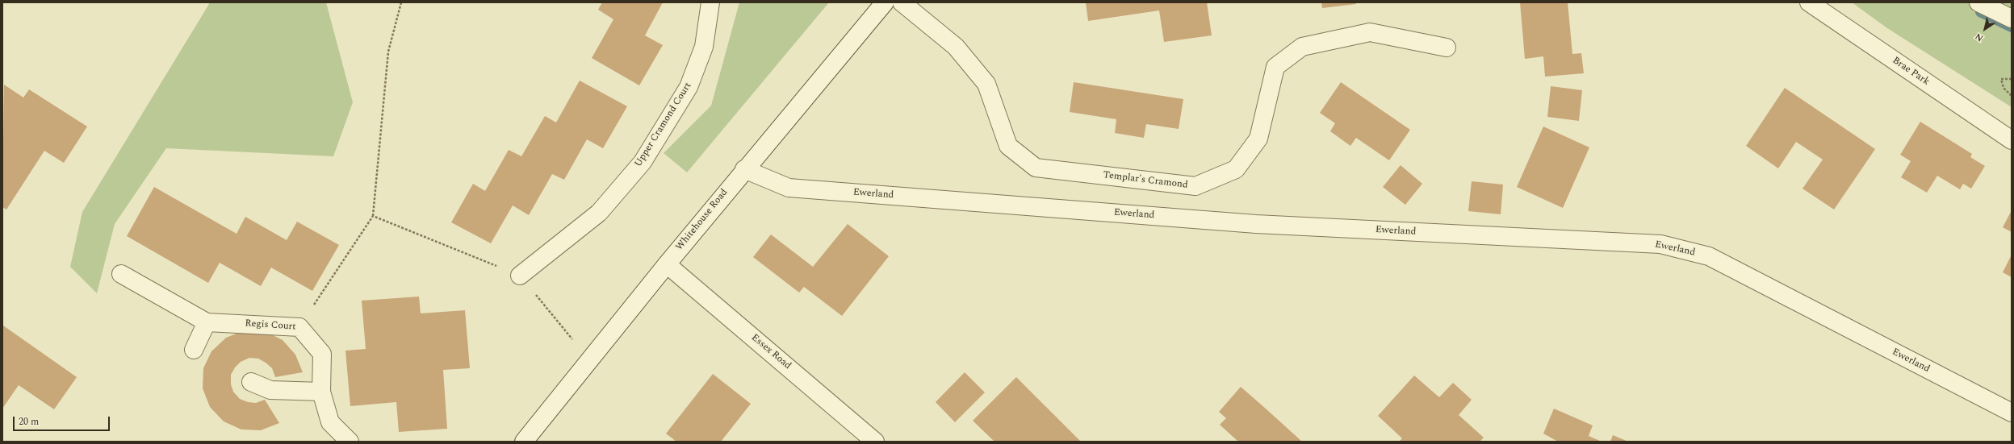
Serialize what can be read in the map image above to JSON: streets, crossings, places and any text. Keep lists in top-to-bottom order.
{
  "streets": {
    "street": [
      "Brae Park",
      "Upper Cramond Court",
      "Templar's Cramond",
      "Ewerland",
      "Whitehouse Road",
      "Regis Court",
      "Essex Road"
    ]
  },
  "crossings": [
    ["Ewerland", "Whitehouse Road"],
    ["Whitehouse Road", "Essex Road"]
  ],
  "scale_bar": "20 m",
  "north": "bottom left"
}
